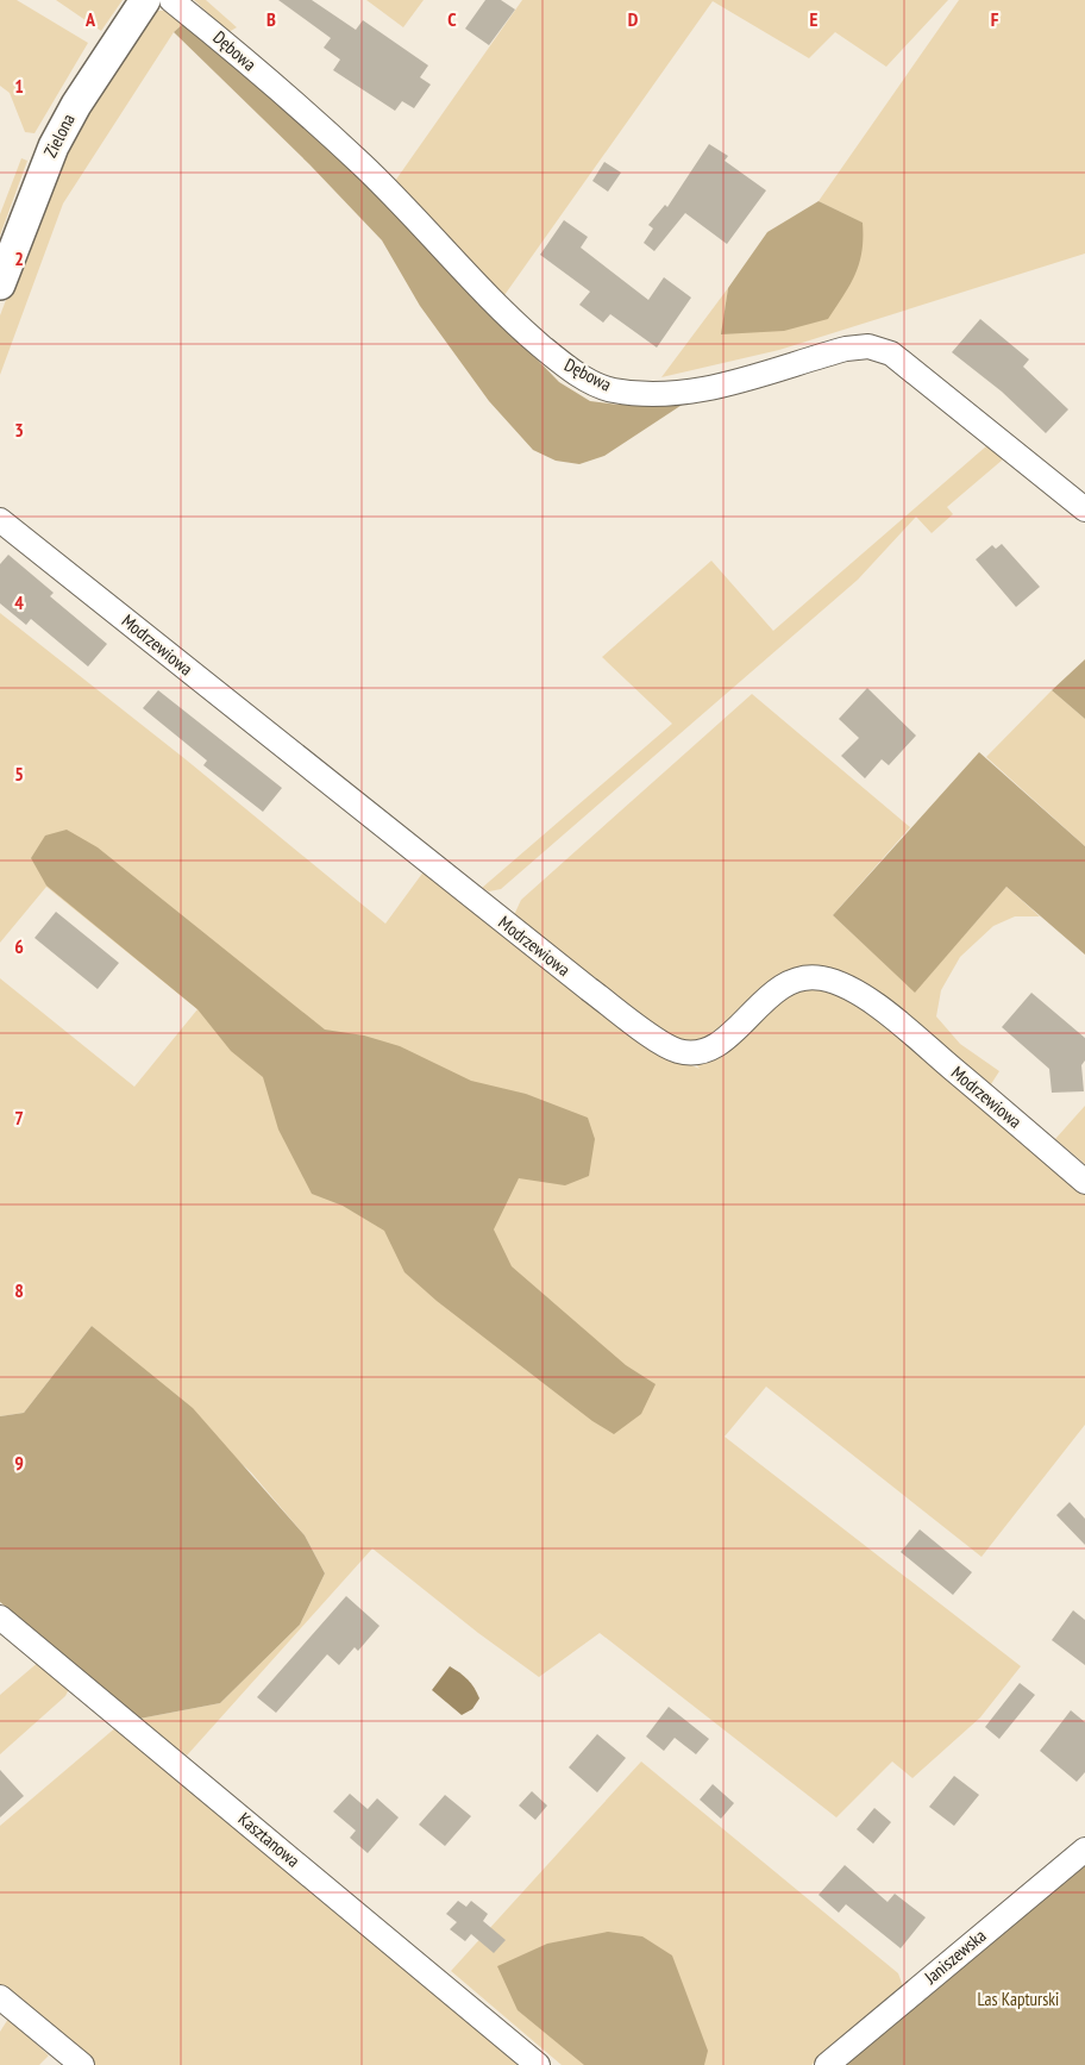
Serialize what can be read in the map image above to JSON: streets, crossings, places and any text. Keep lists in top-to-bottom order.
{
  "streets": {
    "street": [
      "Dębowa",
      "Zielona",
      "Modrzewiowa",
      "Kasztanowa",
      "Janiszewska"
    ]
  },
  "parks": ["Las Kapturski"],
  "grid": {
    "columns": [
      "A",
      "B",
      "C",
      "D",
      "E",
      "F"
    ],
    "rows": [
      "1",
      "2",
      "3",
      "4",
      "5",
      "6",
      "7",
      "8",
      "9"
    ]
  }
}
